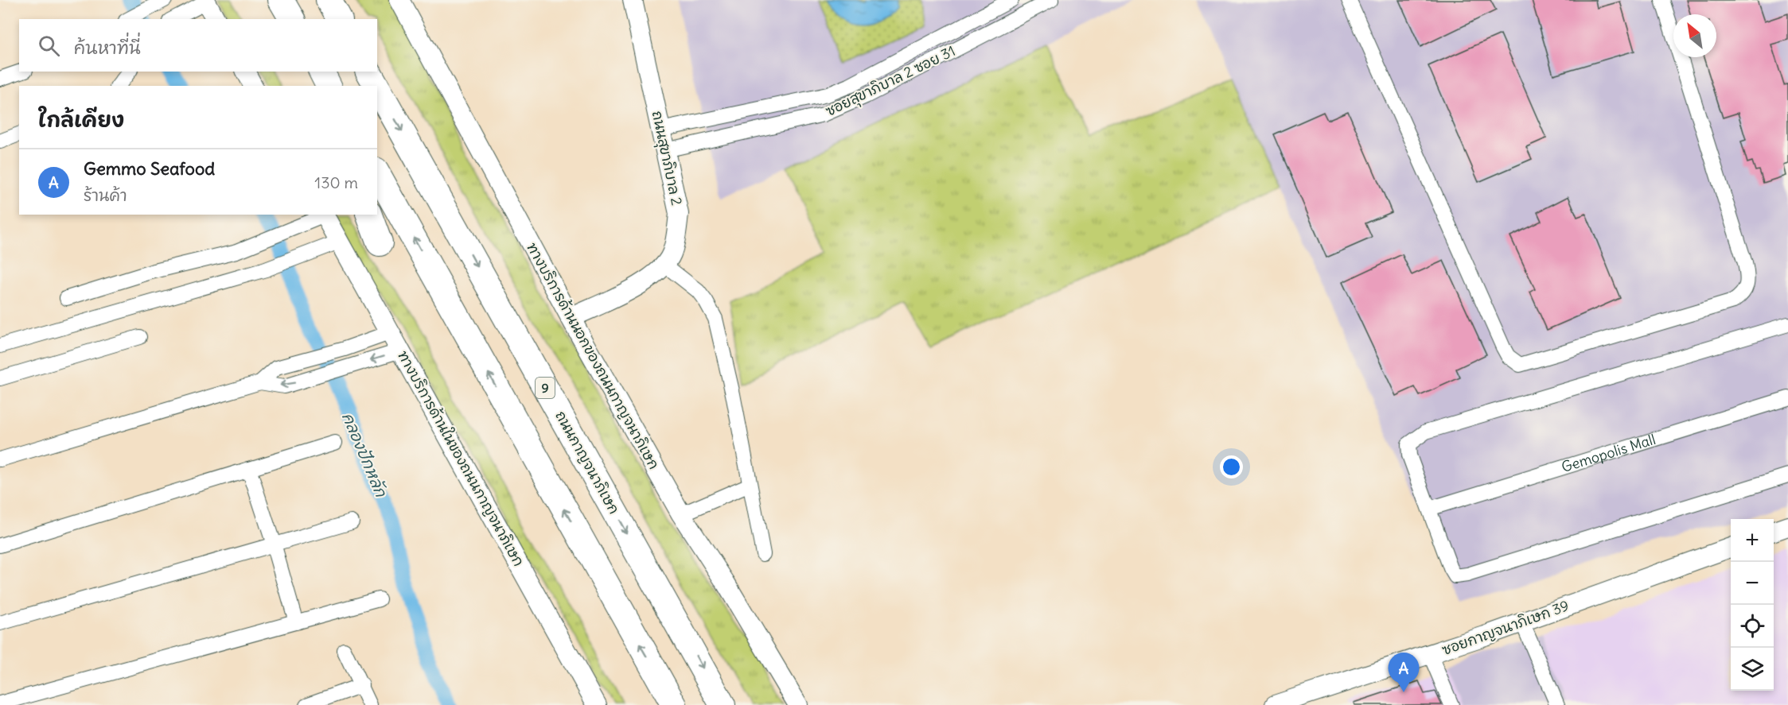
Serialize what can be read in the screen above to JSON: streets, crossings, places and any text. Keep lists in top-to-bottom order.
{
  "streets": {
    "highway": ["9", "ถนนกาญจนาภิเษก"],
    "main road": [
      "ถนนสุขาภิบาล 2",
      "ทางบริการด้านนอกของถนนกาญจนาภิเษก",
      "ทางบริการด้านในของถนนกาญจนาภิเษก",
      "ซอยกาญจนาภิเษก 39"
    ],
    "street": ["ซอยสุขาภิบาล 2 ซอย 31", "Gemopolis Mall"]
  },
  "crossings": [
    ["ซอยสุขาภิบาล 2 ซอย 31", "ถนนสุขาภิบาล 2"],
    ["ถนนสุขาภิบาล 2", "ทางบริการด้านนอกของถนนกาญจนาภิเษก"]
  ],
  "water": ["คลองปักหลัก"],
  "north": "top left",
  "page": {
    "search": "ค้นหาที่นี่",
    "heading": "ใกล้เคียง",
    "list": [
      {
        "mark": "A",
        "name": "Gemmo Seafood",
        "note": "ร้านค้า",
        "value": "130 m"
      }
    ],
    "map_buttons": ["+", "−"],
    "pins": "A"
  }
}
